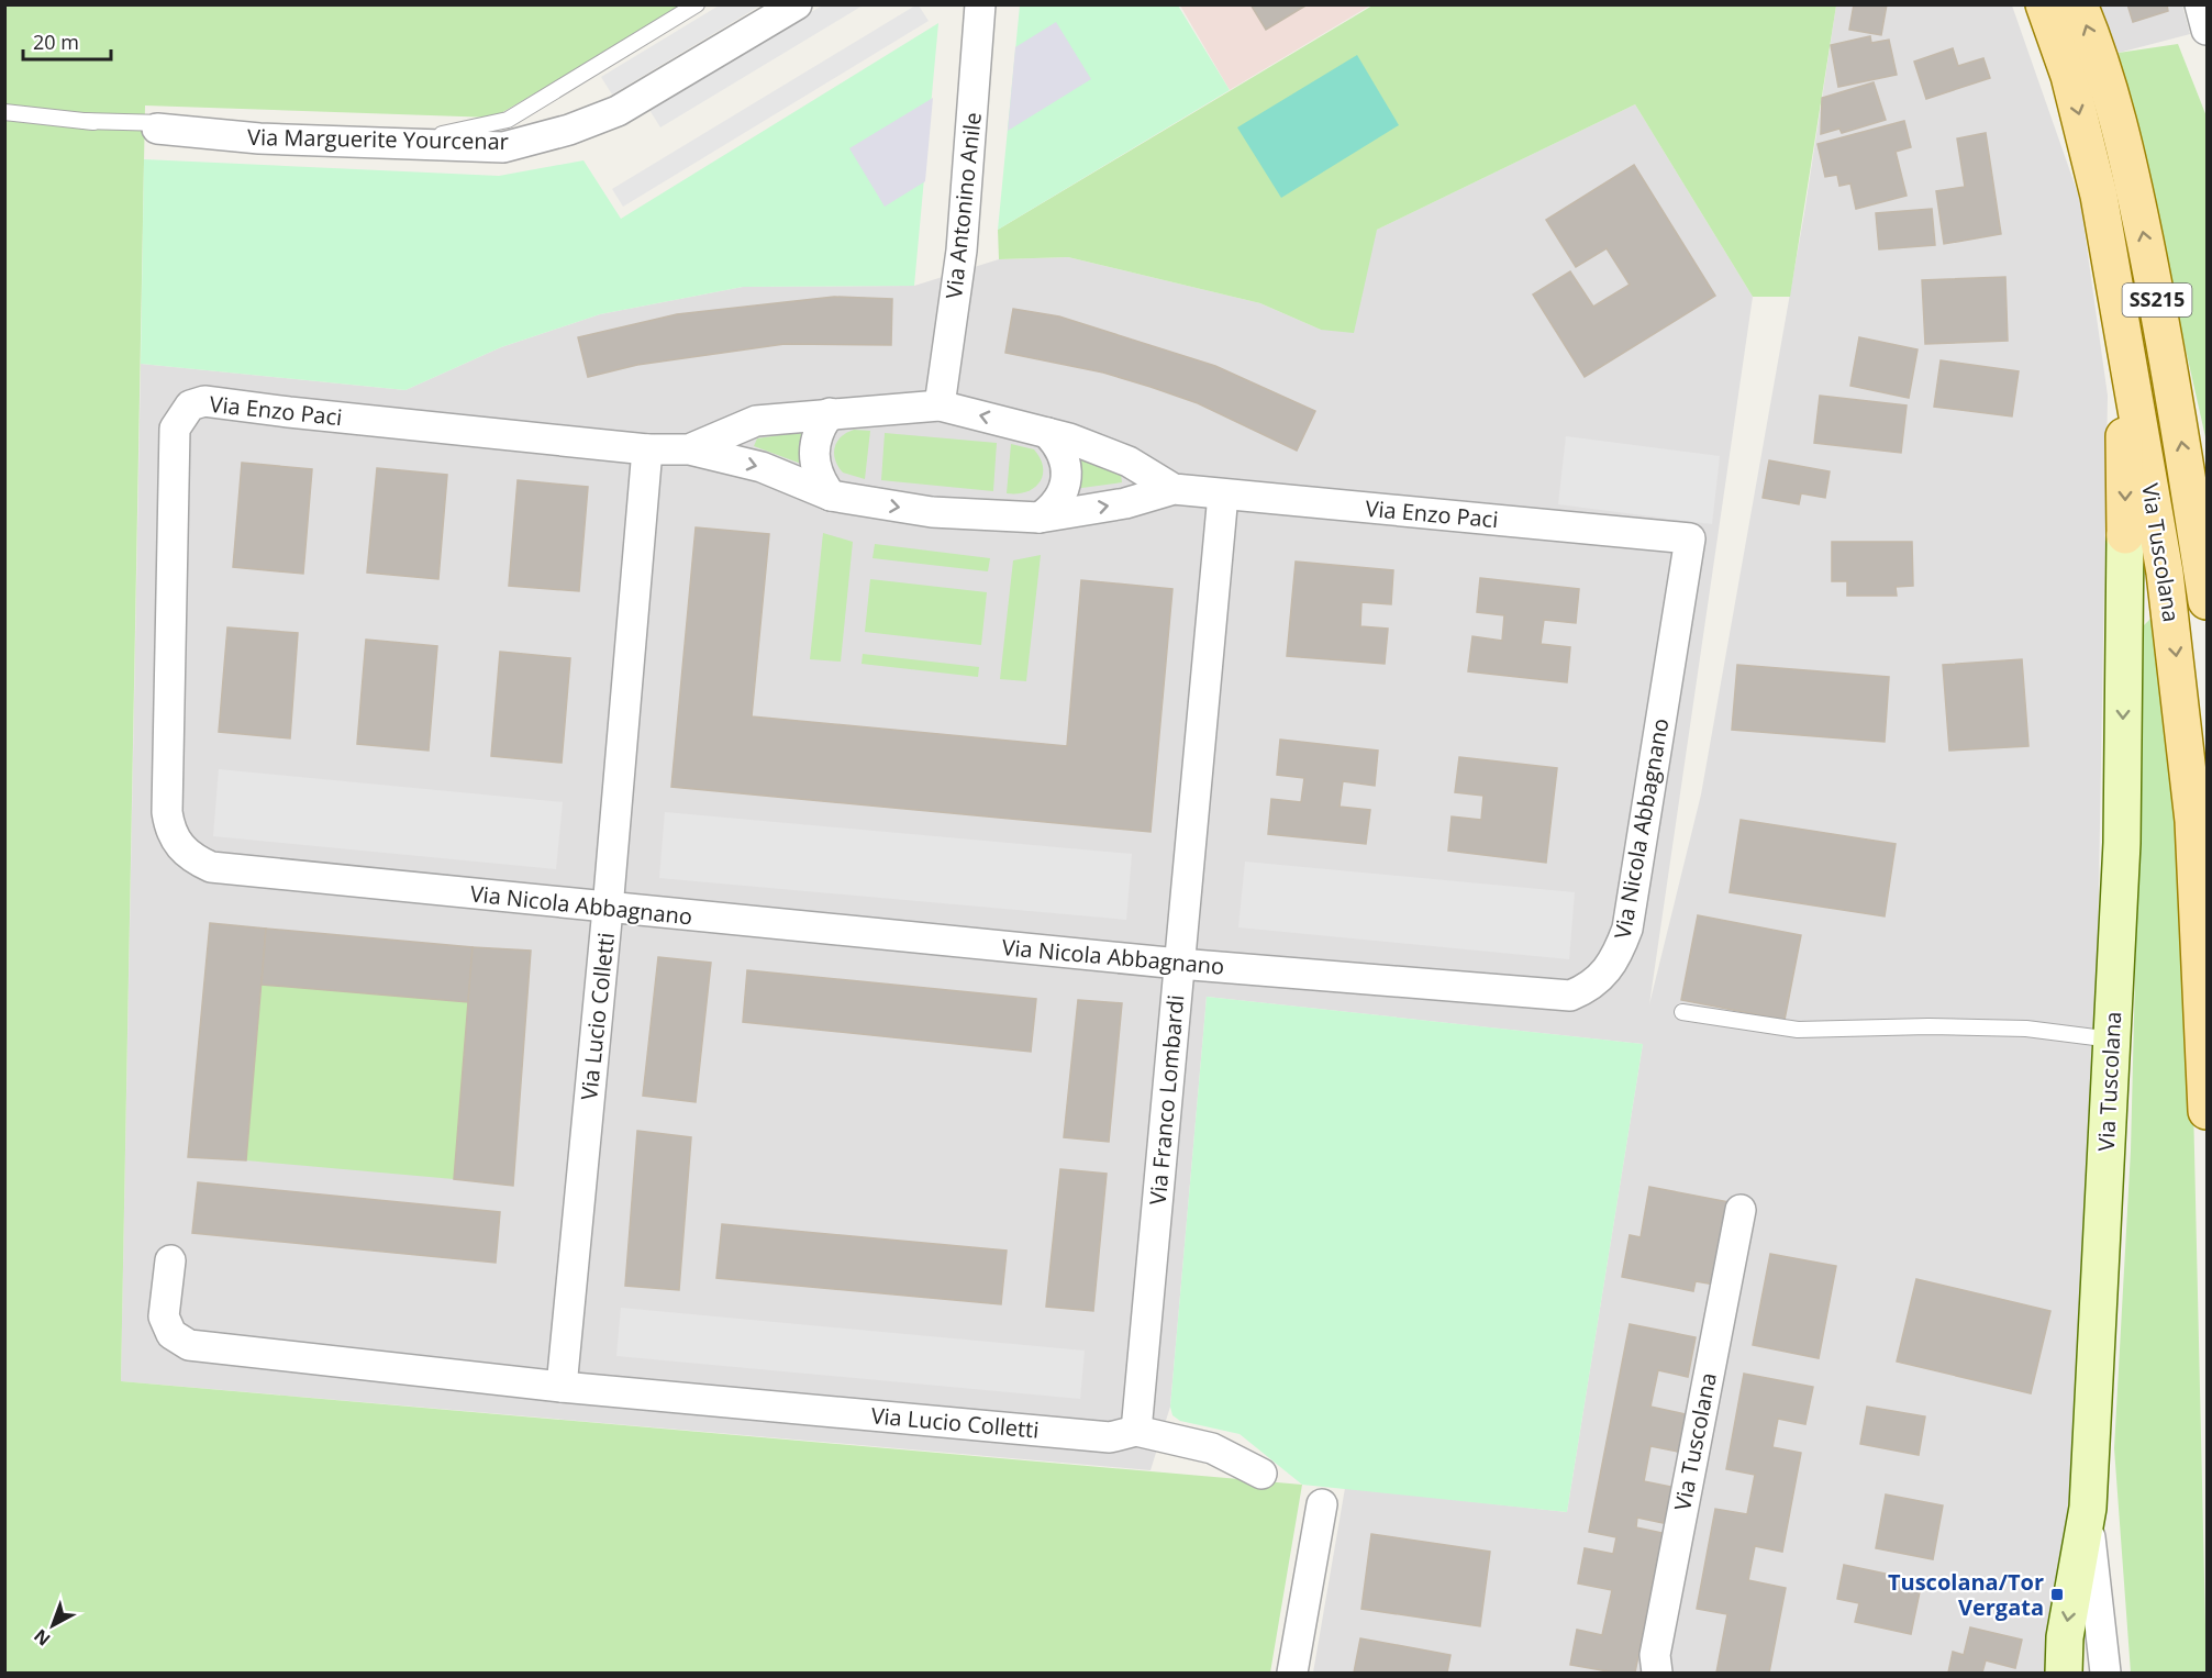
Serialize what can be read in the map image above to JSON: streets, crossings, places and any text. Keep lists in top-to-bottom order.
{
  "streets": {
    "main road": ["SS215", "Via Tuscolana"],
    "street": [
      "Via Marguerite Yourcenar",
      "Via Antonino Anile",
      "Via Enzo Paci",
      "Via Nicola Abbagnano",
      "Via Lucio Colletti",
      "Via Franco Lombardi"
    ]
  },
  "crossings": [
    ["Via Antonino Anile", "Via Enzo Paci"],
    ["Via Enzo Paci", "Via Nicola Abbagnano"],
    ["Via Enzo Paci", "Via Lucio Colletti"],
    ["Via Enzo Paci", "Via Franco Lombardi"],
    ["Via Nicola Abbagnano", "Via Lucio Colletti"],
    ["Via Nicola Abbagnano", "Via Franco Lombardi"],
    ["Via Lucio Colletti", "Via Franco Lombardi"]
  ],
  "places": {
    "transit": ["Tuscolana/Tor Vergata"]
  },
  "scale_bar": "20 m",
  "north": "bottom left"
}
